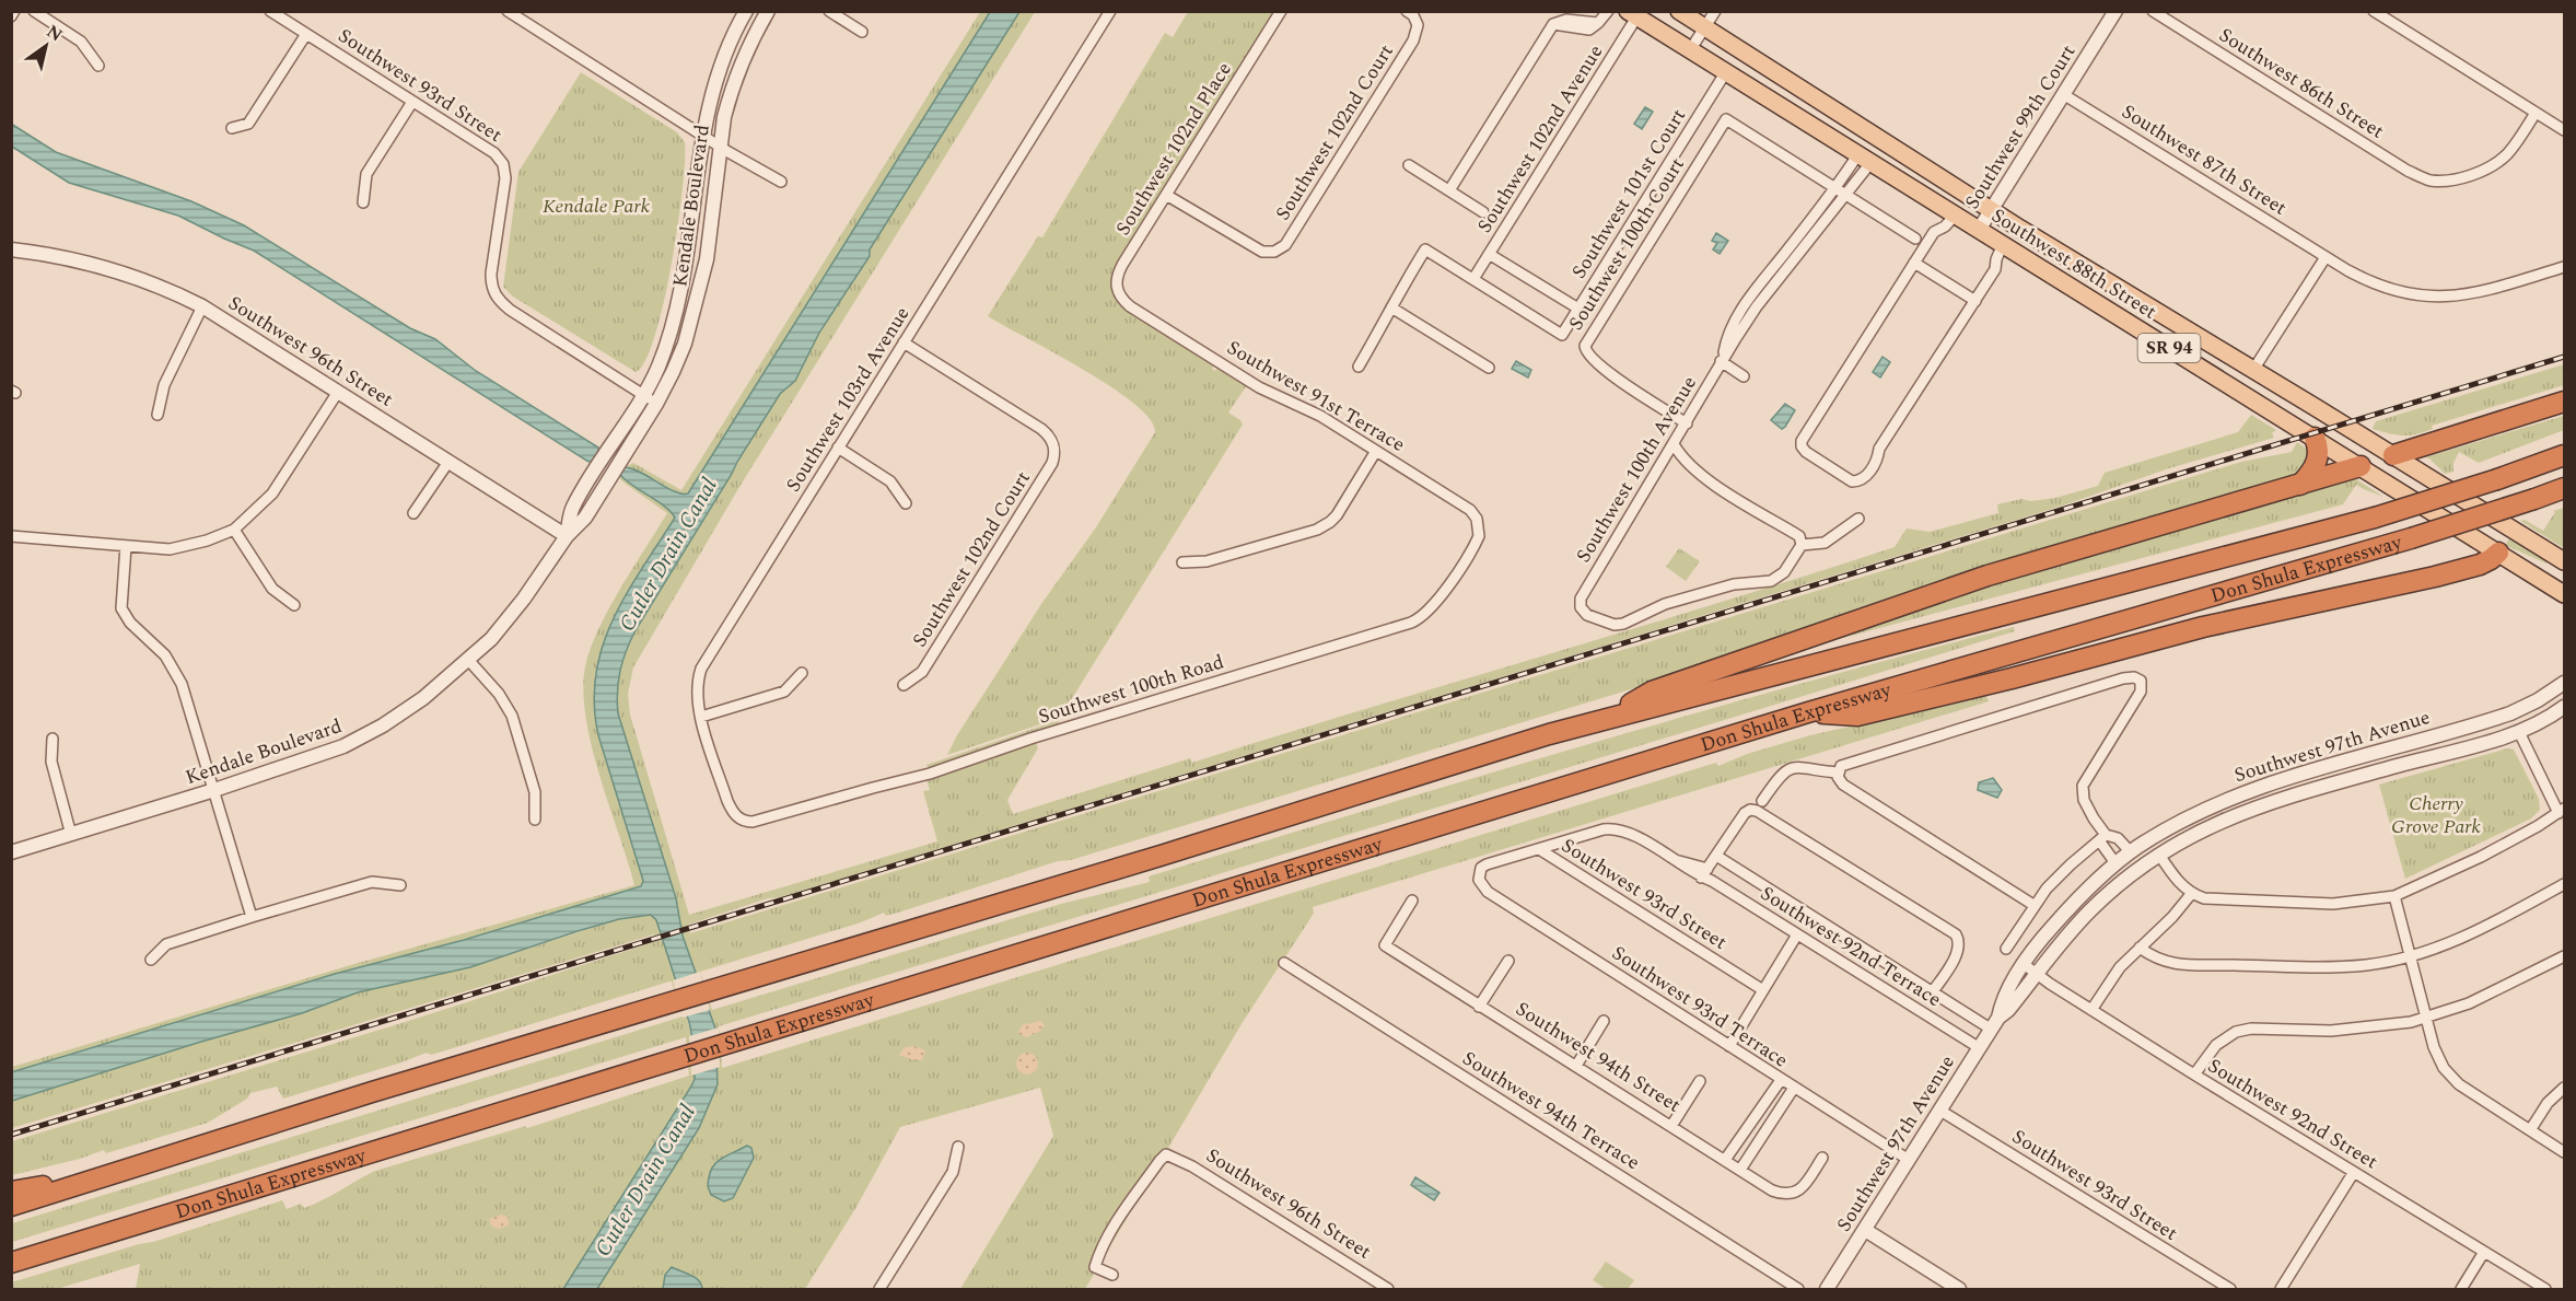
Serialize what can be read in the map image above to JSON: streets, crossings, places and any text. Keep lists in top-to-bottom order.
{
  "streets": {
    "highway": ["Don Shula Expressway"],
    "main road": ["Southwest 88th Street", "SR 94"],
    "street": [
      "Southwest 86th Street",
      "Southwest 93rd Street",
      "Southwest 99th Court",
      "Southwest 102nd Court",
      "Southwest 102nd Avenue",
      "Southwest 102nd Place",
      "Southwest 87th Street",
      "Southwest 101st Court",
      "Kendale Boulevard",
      "Southwest 100th Court",
      "Southwest 96th Street",
      "Southwest 91st Terrace",
      "Southwest 103rd Avenue",
      "Southwest 100th Avenue",
      "Southwest 100th Road",
      "Southwest 97th Avenue",
      "Southwest 92nd Terrace",
      "Southwest 93rd Terrace",
      "Southwest 94th Street",
      "Southwest 94th Terrace",
      "Southwest 92nd Street"
    ]
  },
  "crossings": [
    ["Southwest 93rd Street", "Kendale Boulevard"],
    ["Southwest 93rd Street", "Southwest 97th Avenue"],
    ["Southwest 93rd Street", "Southwest 92nd Terrace"],
    ["Southwest 99th Court", "Southwest 87th Street"],
    ["Southwest 99th Court", "Southwest 88th Street"],
    ["Southwest 102nd Court", "Southwest 102nd Place"],
    ["Southwest 102nd Court", "Southwest 103rd Avenue"],
    ["Southwest 102nd Avenue", "Southwest 101st Court"],
    ["Southwest 102nd Avenue", "Southwest 88th Street"],
    ["Southwest 102nd Place", "Southwest 91st Terrace"],
    ["Southwest 101st Court", "Southwest 88th Street"],
    ["Kendale Boulevard", "Southwest 96th Street"],
    ["Southwest 100th Court", "Southwest 100th Avenue"],
    ["Southwest 88th Street", "Southwest 100th Avenue"],
    ["Southwest 91st Terrace", "Southwest 100th Road"],
    ["Southwest 103rd Avenue", "Southwest 100th Road"],
    ["Southwest 97th Avenue", "Southwest 92nd Terrace"],
    ["Southwest 97th Avenue", "Southwest 93rd Terrace"],
    ["Southwest 97th Avenue", "Southwest 92nd Street"],
    ["Southwest 92nd Terrace", "Southwest 93rd Terrace"]
  ],
  "water": ["Cutler Drain Canal"],
  "parks": ["Kendale Park", "Cherry Grove Park"],
  "north": "top right"
}
